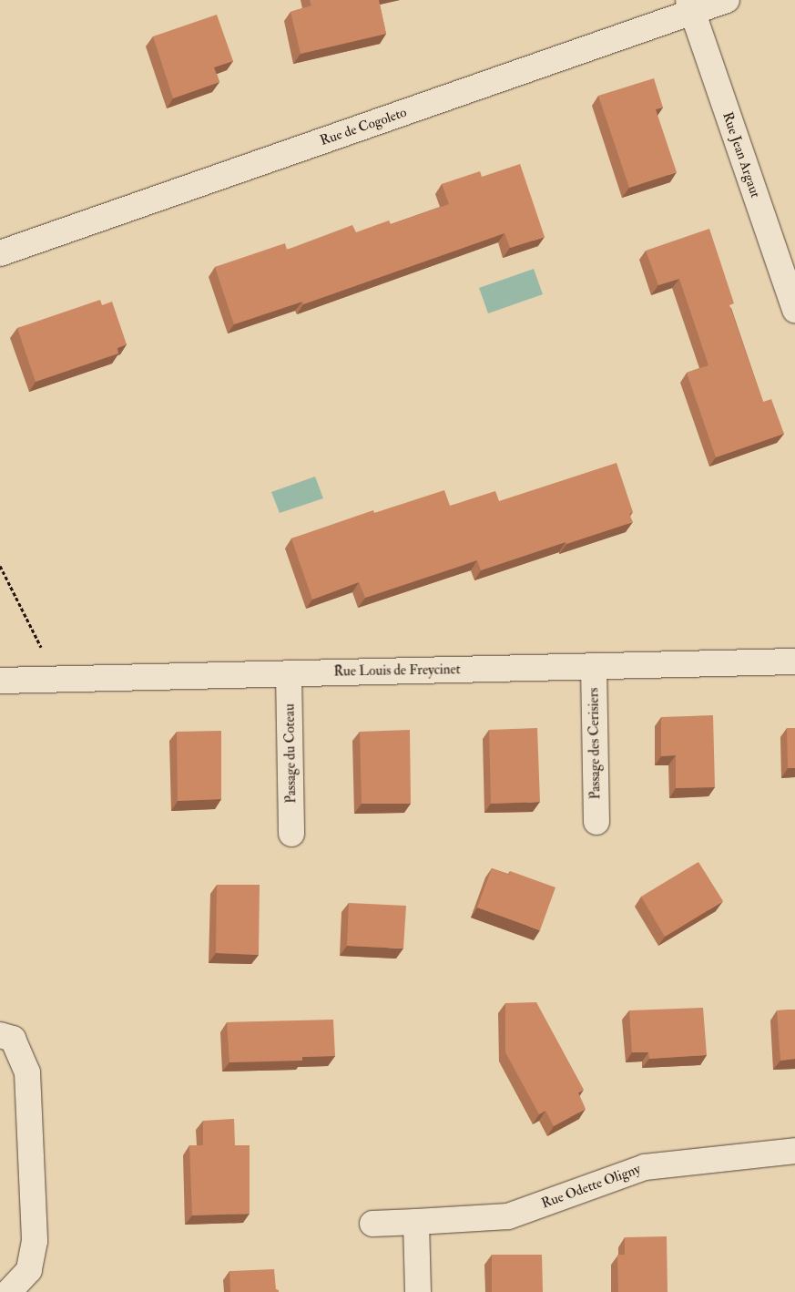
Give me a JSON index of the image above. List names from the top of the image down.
{
  "streets": {
    "street": [
      "Rue de Cogoleto",
      "Rue Jean Argaut",
      "Rue Louis de Freycinet",
      "Passage des Cerisiers",
      "Passage du Coteau",
      "Rue Odette Oligny"
    ]
  },
  "crossings": [
    ["Rue de Cogoleto", "Rue Jean Argaut"],
    ["Rue Louis de Freycinet", "Passage des Cerisiers"],
    ["Rue Louis de Freycinet", "Passage du Coteau"]
  ]
}
